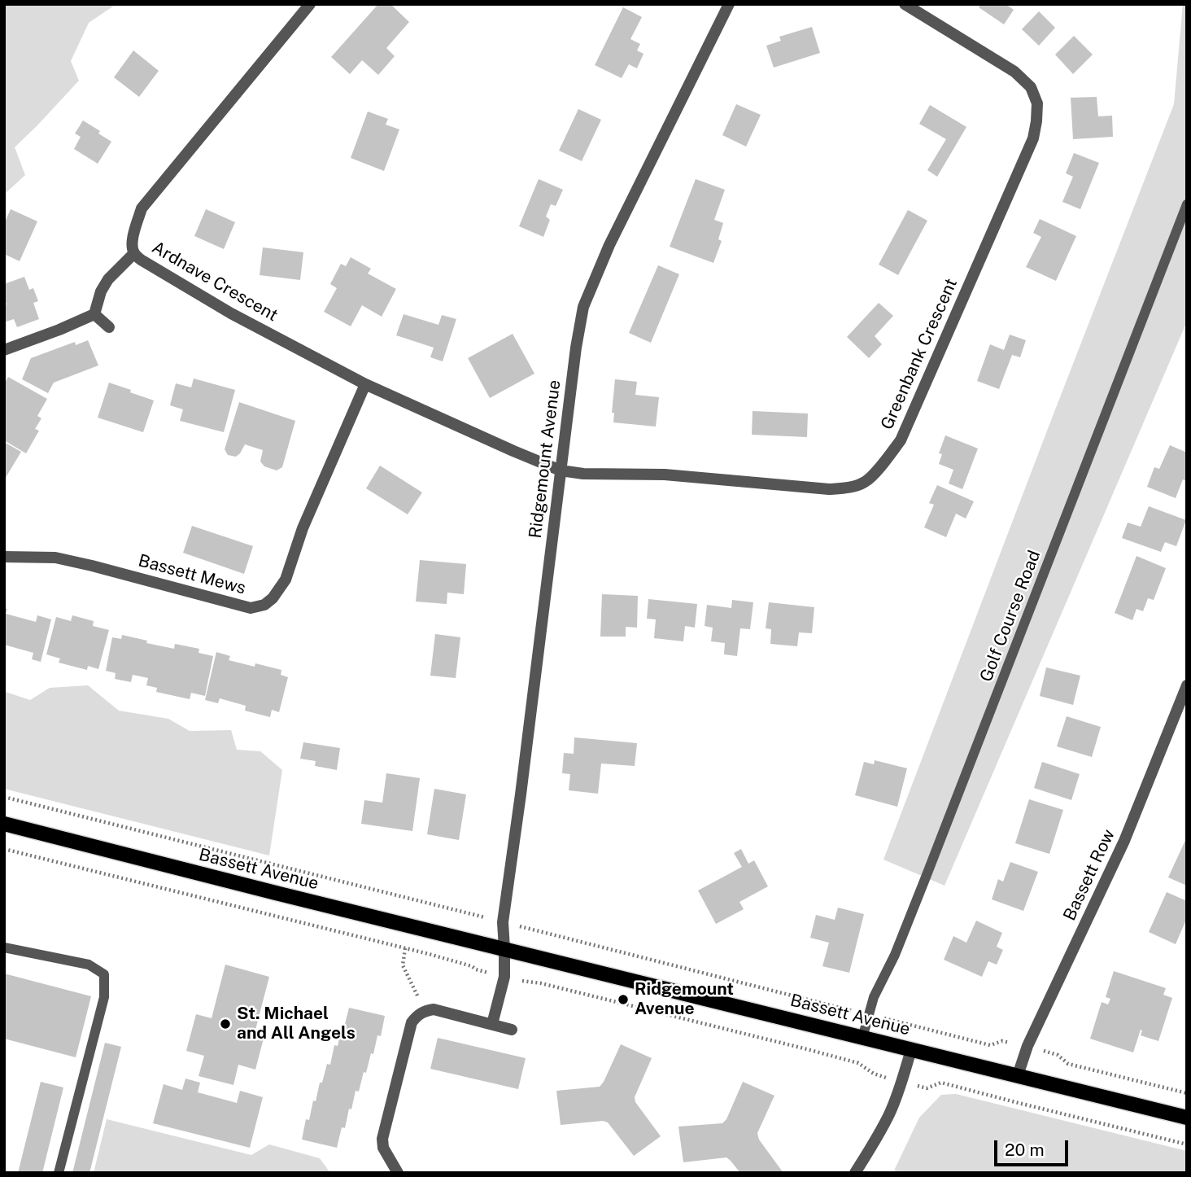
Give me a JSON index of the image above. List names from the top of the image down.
{
  "streets": {
    "main road": ["Bassett Avenue"],
    "street": [
      "Ardnave Crescent",
      "Greenbank Crescent",
      "Ridgemount Avenue",
      "Bassett Mews",
      "Bassett Row"
    ],
    "lane": ["Golf Course Road"]
  },
  "crossings": [
    ["Ardnave Crescent", "Greenbank Crescent"],
    ["Ardnave Crescent", "Ridgemount Avenue"],
    ["Ardnave Crescent", "Bassett Mews"],
    ["Greenbank Crescent", "Ridgemount Avenue"],
    ["Ridgemount Avenue", "Bassett Avenue"],
    ["Golf Course Road", "Bassett Avenue"],
    ["Bassett Avenue", "Bassett Row"]
  ],
  "places": ["Ridgemount Avenue", "St. Michael and All Angels"],
  "scale_bar": "20 m"
}
